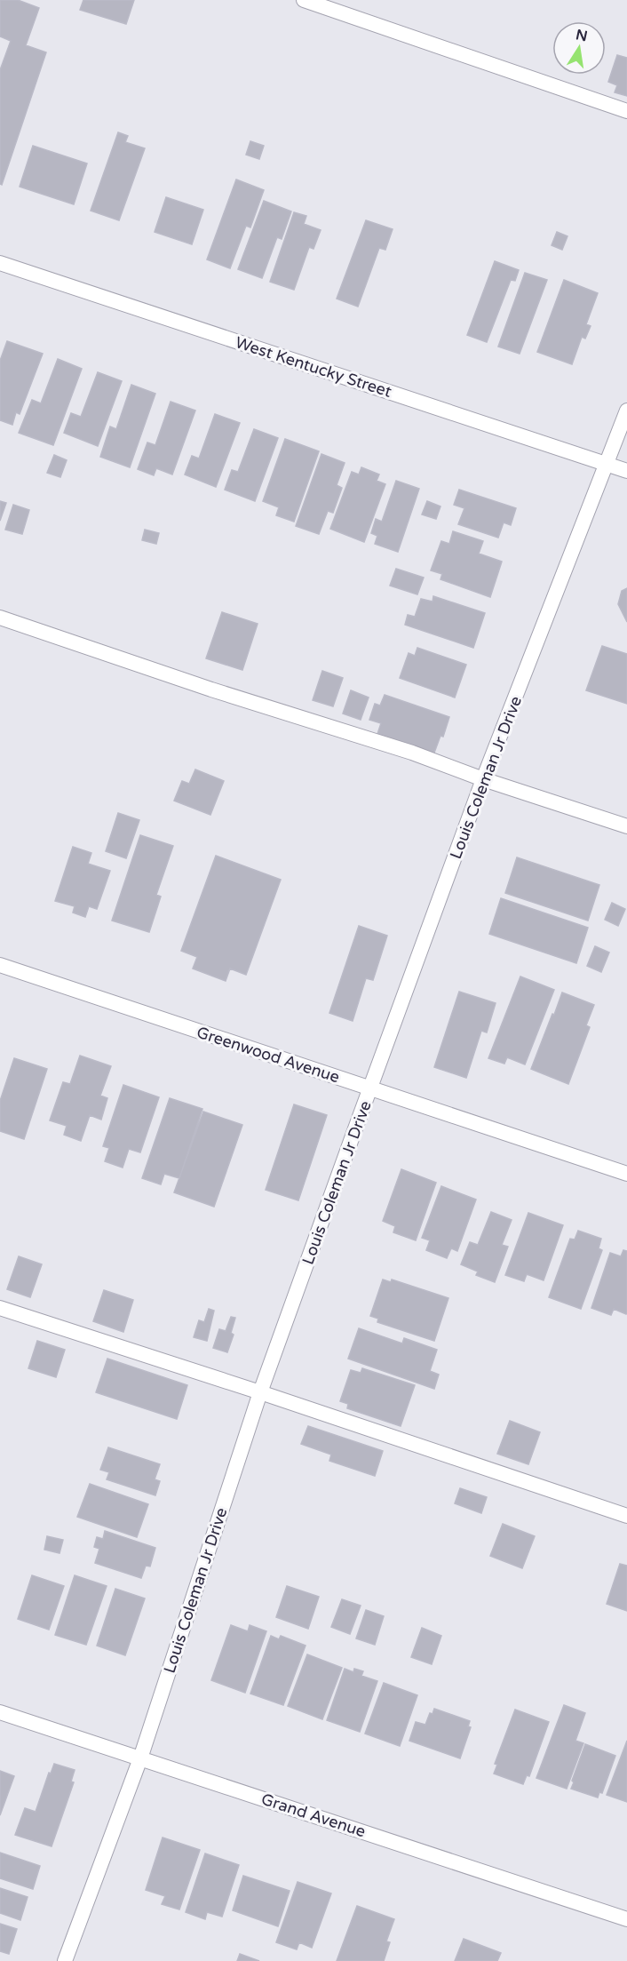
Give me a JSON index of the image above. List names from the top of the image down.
{
  "streets": {
    "street": [
      "West Kentucky Street",
      "Louis Coleman Jr Drive",
      "Greenwood Avenue",
      "Grand Avenue"
    ]
  },
  "crossings": [
    ["West Kentucky Street", "Louis Coleman Jr Drive"],
    ["Louis Coleman Jr Drive", "Greenwood Avenue"],
    ["Louis Coleman Jr Drive", "Grand Avenue"]
  ],
  "north": "top"
}
